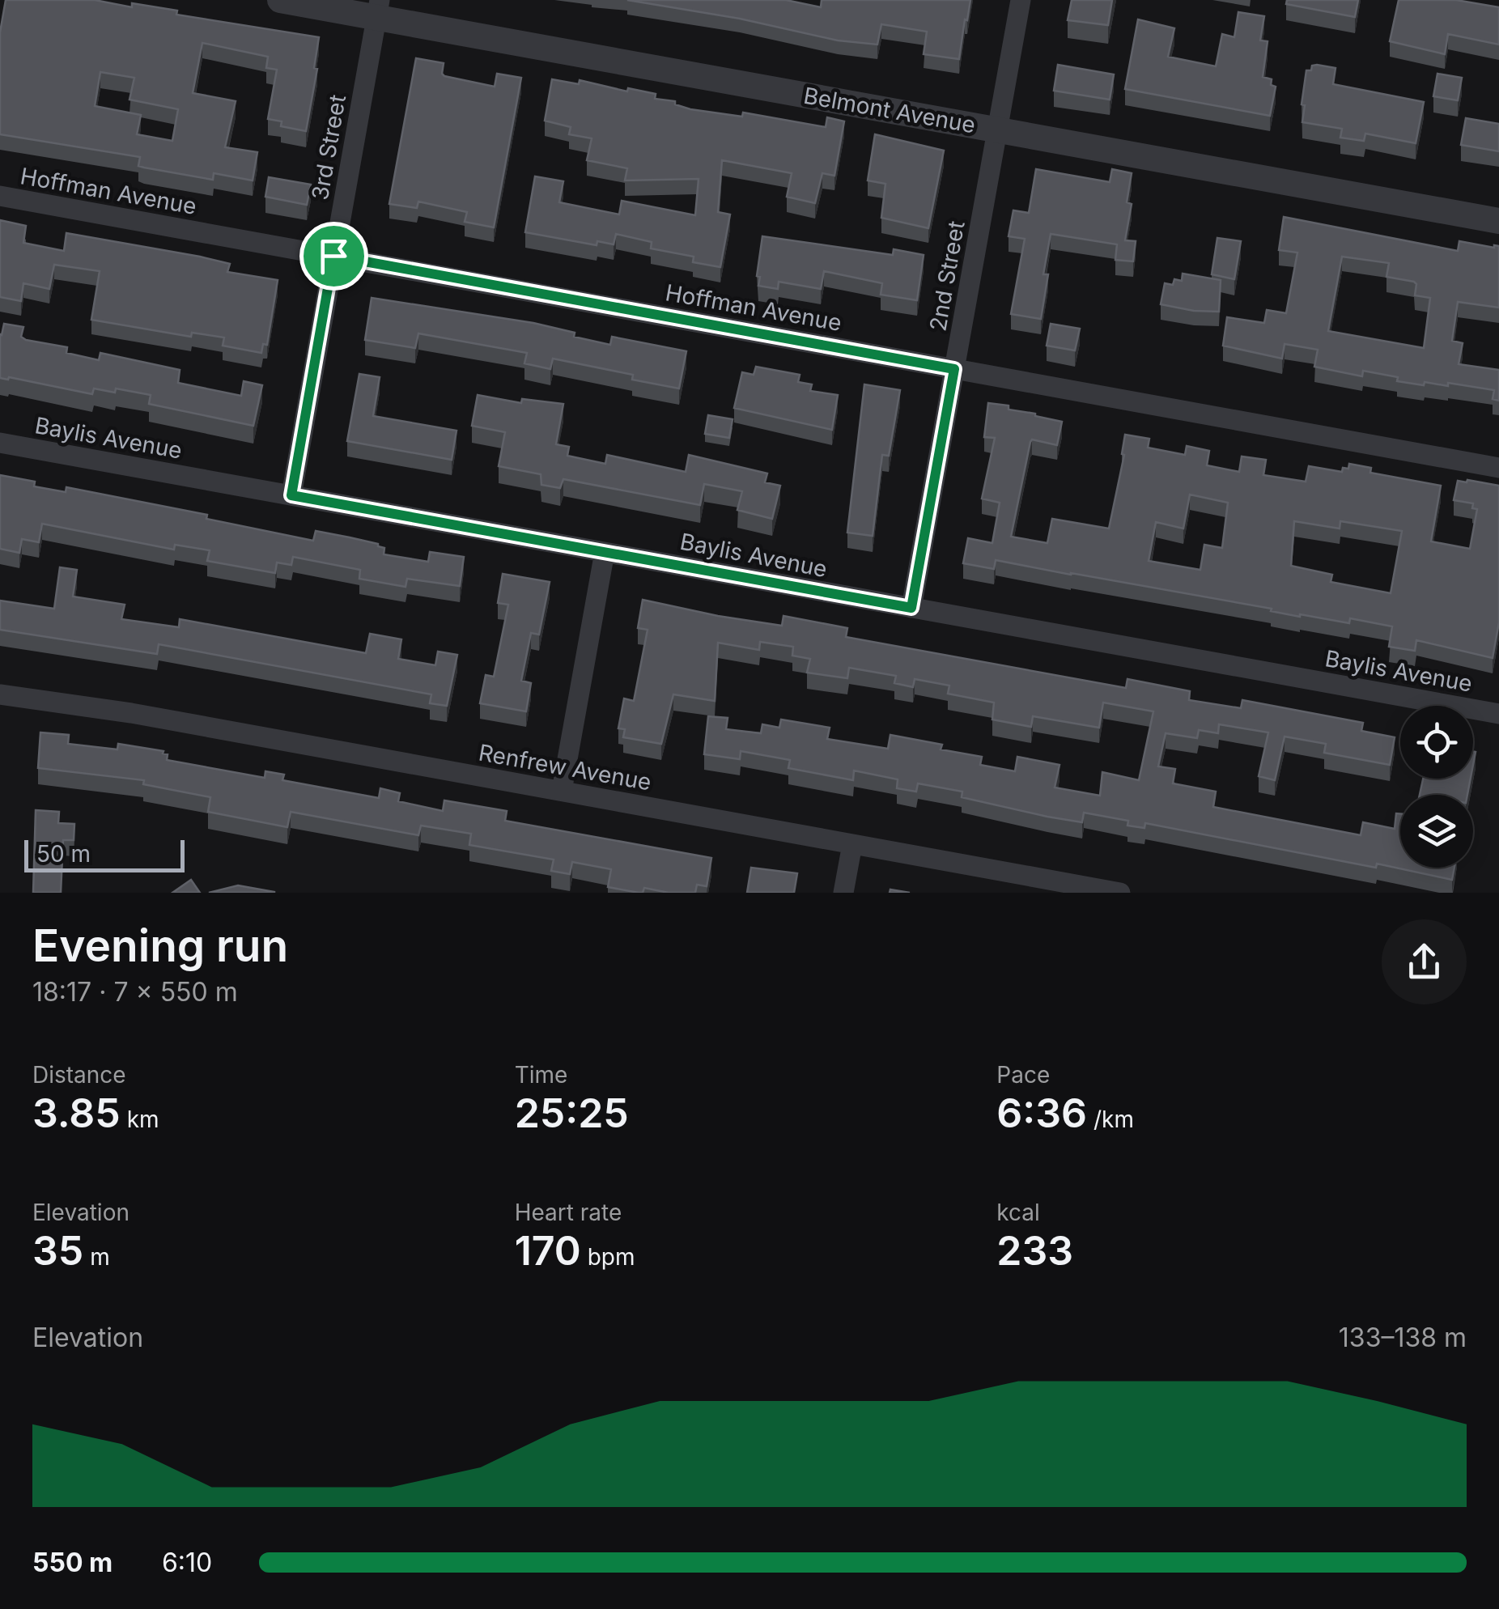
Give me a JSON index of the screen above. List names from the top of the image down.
{
  "streets": {
    "street": [
      "Belmont Avenue",
      "3rd Street",
      "Hoffman Avenue",
      "2nd Street",
      "Baylis Avenue",
      "Renfrew Avenue"
    ]
  },
  "crossings": [
    ["Belmont Avenue", "3rd Street"],
    ["Belmont Avenue", "2nd Street"],
    ["3rd Street", "Hoffman Avenue"],
    ["3rd Street", "Baylis Avenue"],
    ["Hoffman Avenue", "2nd Street"],
    ["2nd Street", "Baylis Avenue"]
  ],
  "scale_bar": "50 m",
  "page": {
    "scale": "50 m",
    "heading": ["Evening run", "18:17 · 7 × 550 m"],
    "stats": [
      ["Distance", "3.85 km"],
      ["Time", "25:25"],
      ["Pace", "6:36 /km"],
      ["Elevation", "35 m"],
      ["Heart rate", "170 bpm"],
      ["kcal", "233"]
    ],
    "chart": ["Elevation", "133–138 m"],
    "list": [
      {
        "name": "550 m",
        "note": "6:10"
      }
    ]
  }
}
